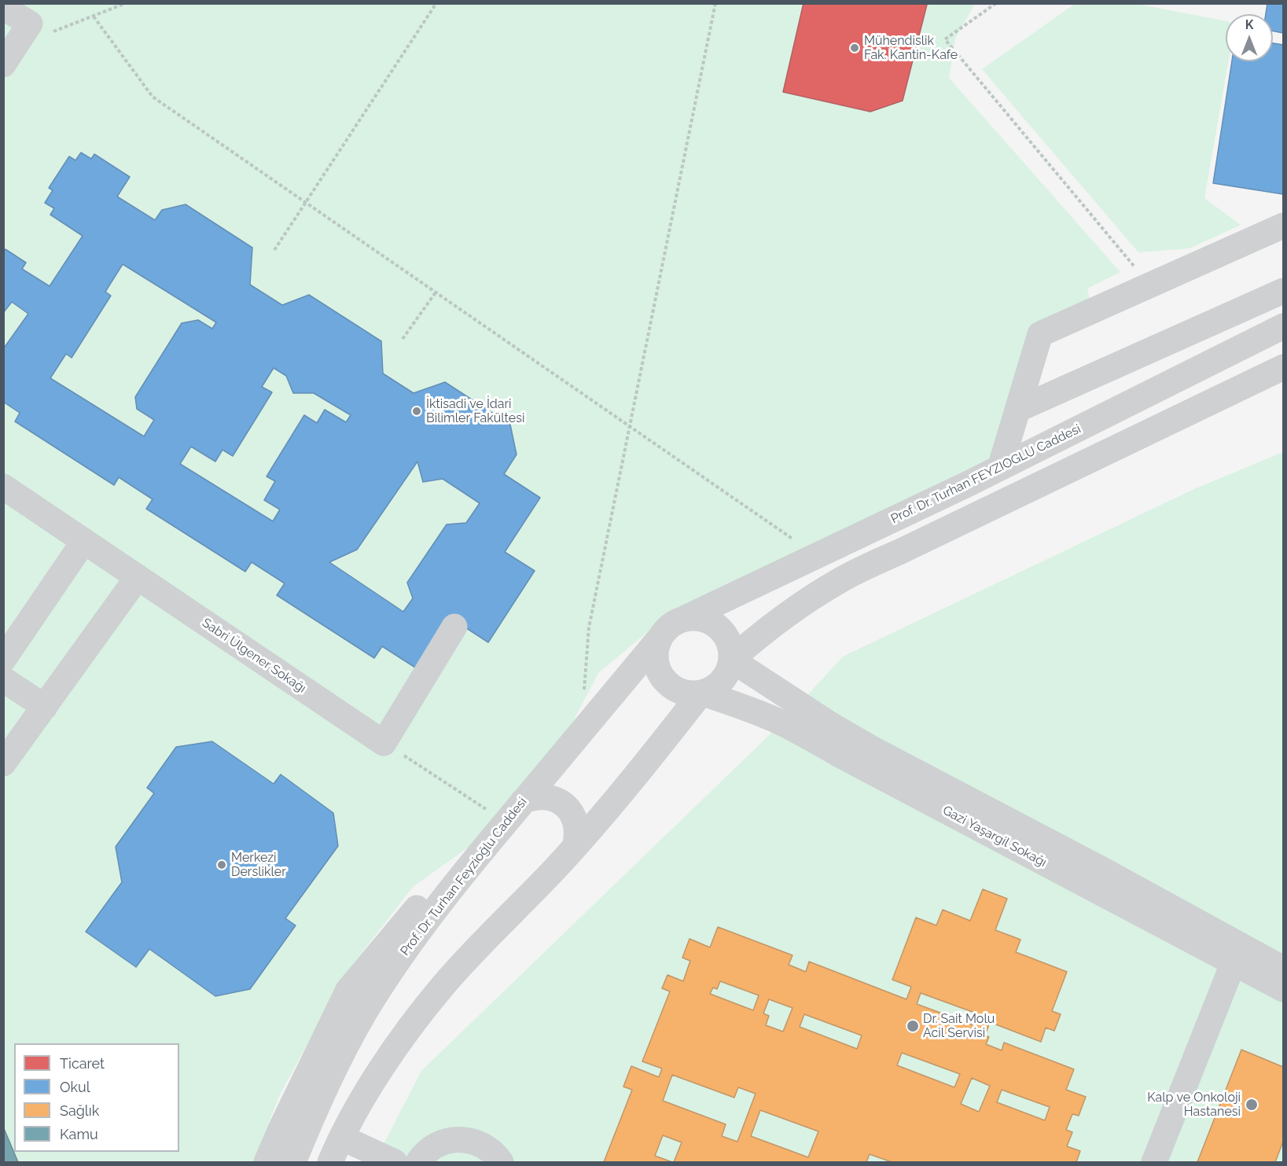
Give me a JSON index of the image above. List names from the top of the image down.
{
  "streets": {
    "street": [
      "Prof. Dr. Turhan FEYZIOGLU Caddesi",
      "Sabri Ülgener Sokağı",
      "Gazi Yaşargil Sokağı",
      "Prof. Dr. Turhan Feyzioğlu Caddesi"
    ]
  },
  "crossings": [
    ["Prof. Dr. Turhan FEYZIOGLU Caddesi", "Gazi Yaşargil Sokağı"],
    ["Prof. Dr. Turhan FEYZIOGLU Caddesi", "Prof. Dr. Turhan Feyzioğlu Caddesi"],
    ["Gazi Yaşargil Sokağı", "Prof. Dr. Turhan Feyzioğlu Caddesi"]
  ],
  "places": [
    "Mühendislik Fak. Kantin-Kafe",
    "İktisadi ve İdari Bilimler Fakültesi",
    "Merkezi Derslikler",
    "Dr. Sait Molu Acil Servisi",
    "Kalp ve Onkoloji Hastanesi"
  ],
  "legend": [
    "Ticaret",
    "Okul",
    "Sağlık",
    "Kamu"
  ],
  "north": "top"
}
